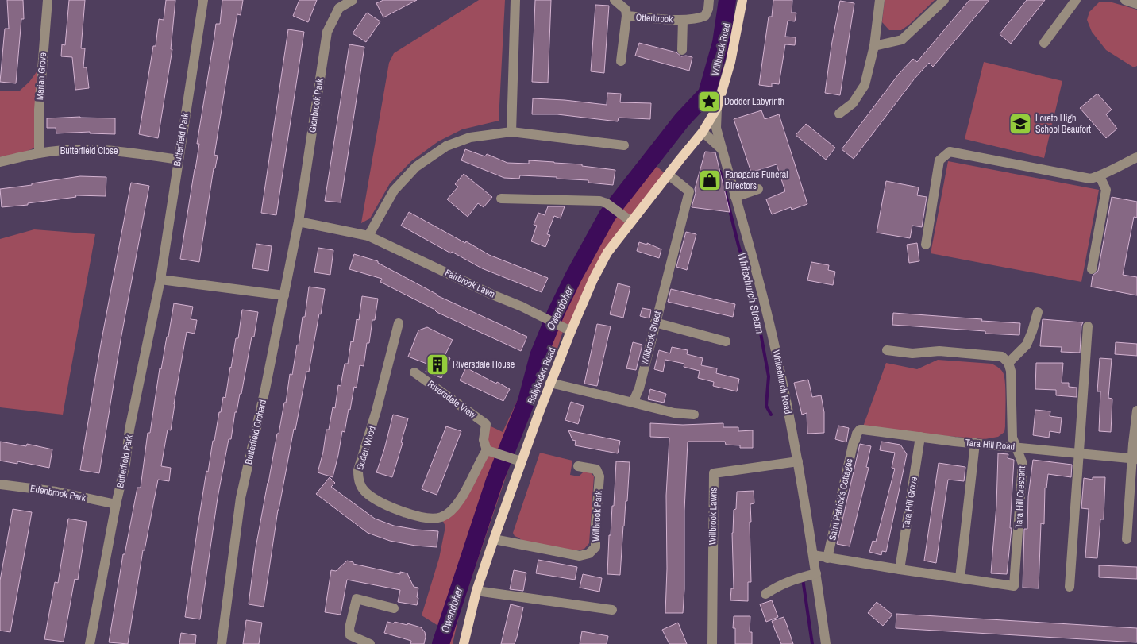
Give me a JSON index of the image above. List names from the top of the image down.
{
  "streets": {
    "main road": ["Willbrook Road", "Ballyboden Road"],
    "street": [
      "Otterbrook",
      "Marian Grove",
      "Glenbrook Park",
      "Butterfield Park",
      "Butterfield Close",
      "Fairbrook Lawn",
      "Willbrook Street",
      "Whitechurch Road",
      "Riversdale View",
      "Butterfield Orchard",
      "Tara Hill Road",
      "Boden Wood",
      "Edenbrook Park",
      "Tara Hill Crescent",
      "Saint Patrick's Cottages",
      "Tara Hill Grove",
      "Willbrook Park",
      "Willbrook Lawns"
    ]
  },
  "crossings": [
    ["Willbrook Road", "Ballyboden Road"],
    ["Willbrook Road", "Whitechurch Road"],
    ["Marian Grove", "Butterfield Close"],
    ["Glenbrook Park", "Fairbrook Lawn"],
    ["Glenbrook Park", "Butterfield Orchard"],
    ["Butterfield Park", "Butterfield Close"],
    ["Butterfield Park", "Edenbrook Park"],
    ["Fairbrook Lawn", "Ballyboden Road"],
    ["Fairbrook Lawn", "Butterfield Orchard"],
    ["Willbrook Street", "Ballyboden Road"],
    ["Ballyboden Road", "Willbrook Park"],
    ["Whitechurch Road", "Willbrook Lawns"],
    ["Riversdale View", "Boden Wood"],
    ["Tara Hill Road", "Tara Hill Crescent"],
    ["Tara Hill Road", "Saint Patrick's Cottages"],
    ["Tara Hill Road", "Tara Hill Grove"]
  ],
  "water": ["Whitechurch Stream", "Owendoher"],
  "places": {
    "place": ["Dodder Labyrinth"],
    "school or university": ["Loreto High School Beaufort"],
    "shop": ["Fanagans Funeral Directors"],
    "building": ["Riversdale House"]
  }
}
